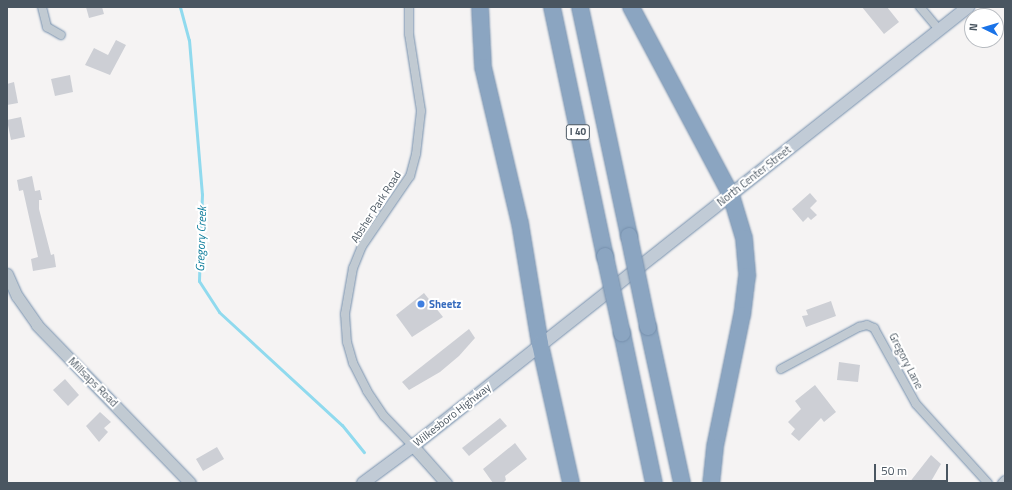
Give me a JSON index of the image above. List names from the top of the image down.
{
  "streets": {
    "highway": ["I 40"],
    "main road": ["North Center Street", "Wilkesboro Highway"],
    "street": ["Absher Park Road", "Gregory Lane", "Millsaps Road"]
  },
  "crossings": [
    ["North Center Street", "Wilkesboro Highway"],
    ["Absher Park Road", "Wilkesboro Highway"]
  ],
  "water": ["Gregory Creek"],
  "places": ["Sheetz"],
  "scale_bar": "50 m",
  "north": "left"
}
